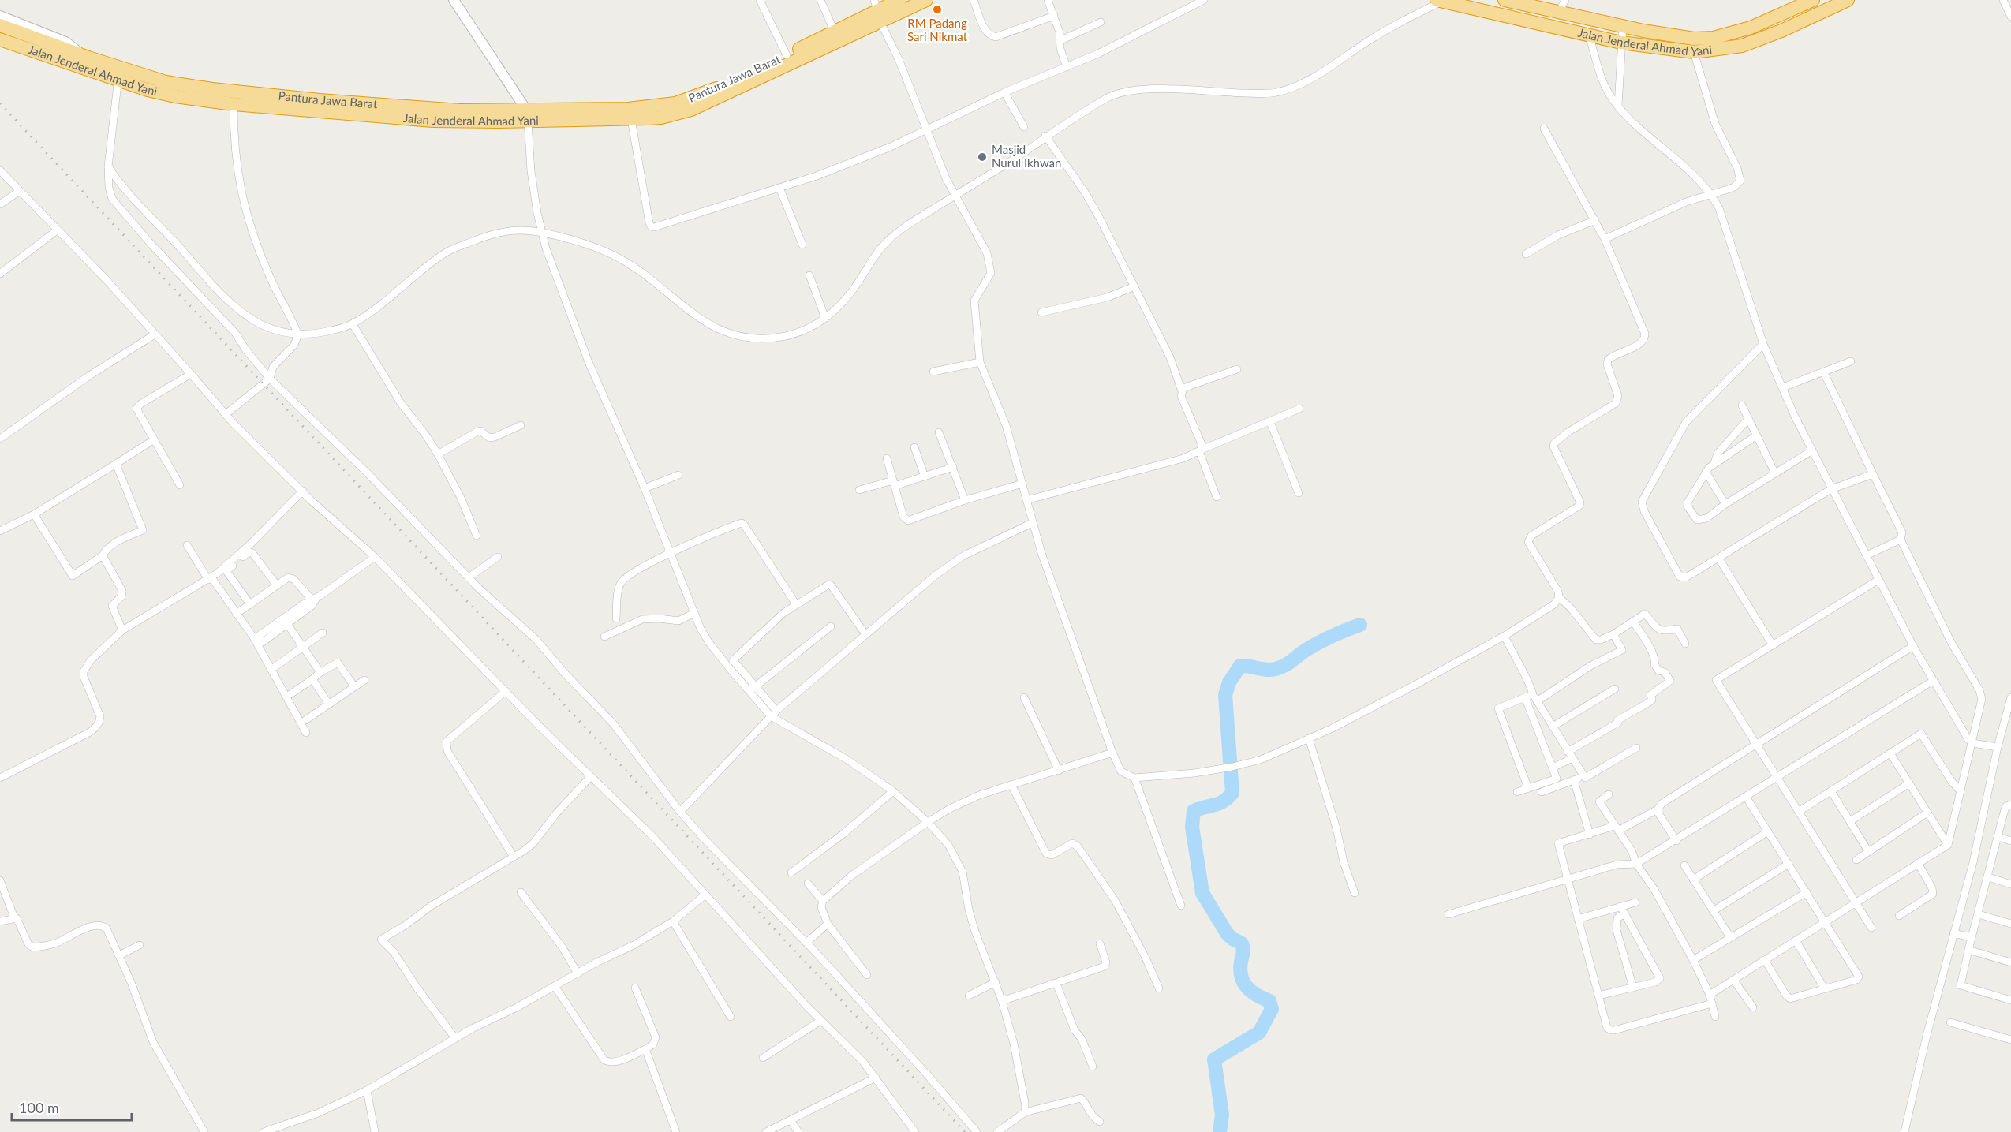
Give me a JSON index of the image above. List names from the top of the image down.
{
  "streets": {
    "highway": ["Jalan Jenderal Ahmad Yani", "Pantura Jawa Barat"]
  },
  "crossings": [
    ["Jalan Jenderal Ahmad Yani", "Pantura Jawa Barat"]
  ],
  "places": ["RM Padang Sari Nikmat", "Masjid Nurul Ikhwan"],
  "scale_bar": "100 m"
}
